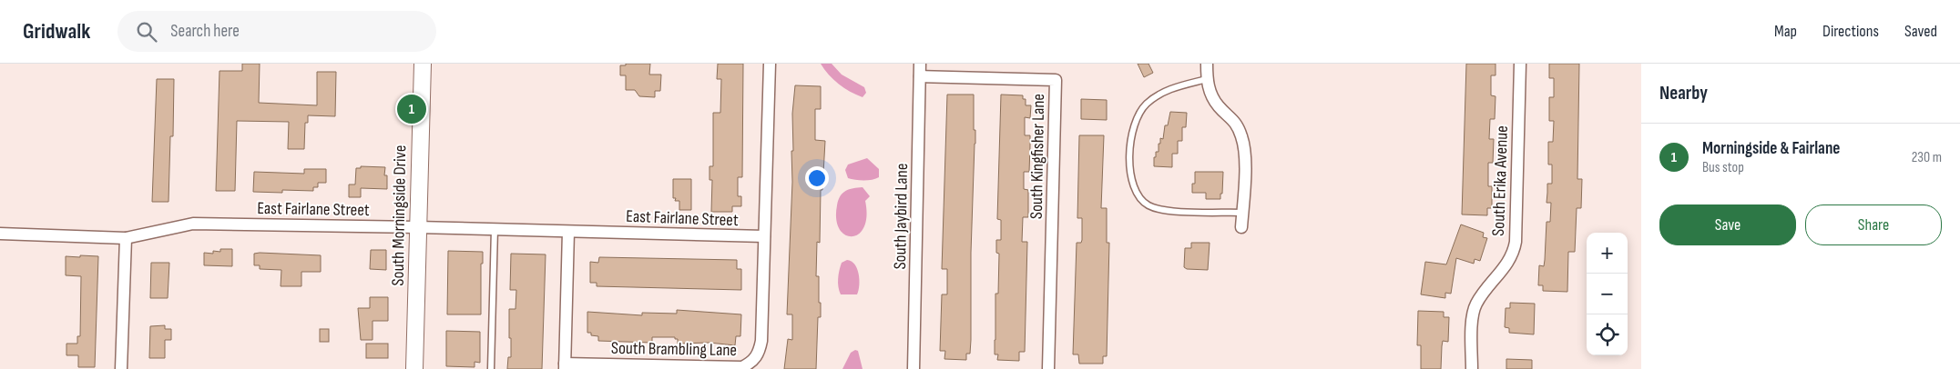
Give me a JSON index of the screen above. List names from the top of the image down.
{
  "streets": {
    "street": [
      "South Kingfisher Lane",
      "South Erika Avenue",
      "East Fairlane Street",
      "South Morningside Drive",
      "South Jaybird Lane",
      "South Brambling Lane"
    ]
  },
  "crossings": [
    ["South Kingfisher Lane", "South Jaybird Lane"],
    ["East Fairlane Street", "South Morningside Drive"],
    ["East Fairlane Street", "South Brambling Lane"]
  ],
  "page": {
    "header": "Gridwalk",
    "search": "Search here",
    "nav": ["Map", "Directions", "Saved"],
    "heading": "Nearby",
    "pins": "1",
    "list": [
      {
        "mark": "1",
        "name": "Morningside & Fairlane",
        "note": "Bus stop",
        "value": "230 m"
      }
    ],
    "buttons": ["Save", "Share"],
    "map_buttons": ["+", "−"]
  }
}
